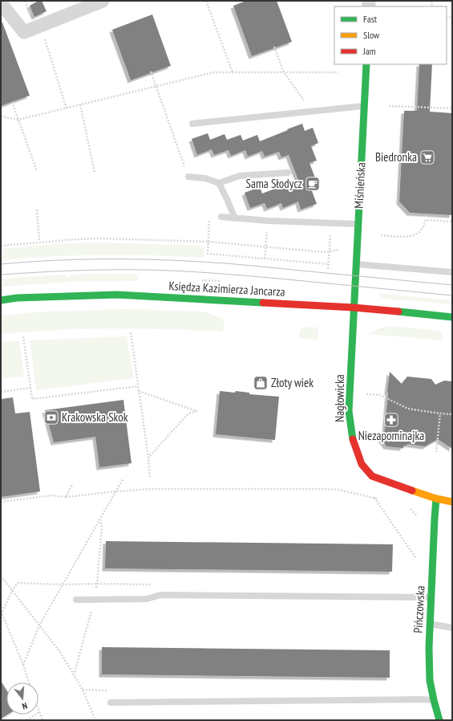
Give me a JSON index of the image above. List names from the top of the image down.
{
  "streets": {
    "street": [
      "Miśnieńska",
      "Księdza Kazimierza Jancarza",
      "Nagłowicka",
      "Pińczowska"
    ]
  },
  "crossings": [
    ["Miśnieńska", "Księdza Kazimierza Jancarza"],
    ["Miśnieńska", "Nagłowicka"],
    ["Księdza Kazimierza Jancarza", "Nagłowicka"],
    ["Nagłowicka", "Pińczowska"]
  ],
  "places": {
    "supermarket": ["Biedronka"],
    "cafe": ["Sama Słodycz"],
    "shop": ["Złoty wiek"],
    "bank": ["Krakowska Skok"],
    "pharmacy": ["Niezapominajka"]
  },
  "legend": ["Fast", "Slow", "Jam"],
  "north": "bottom"
}
